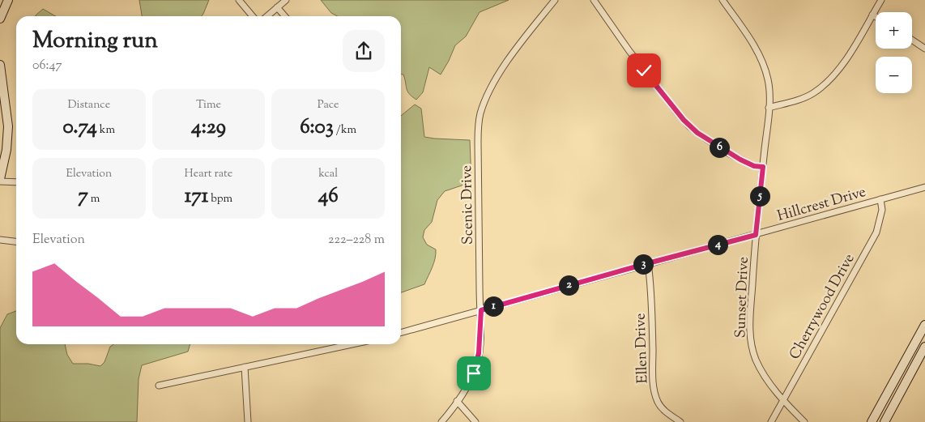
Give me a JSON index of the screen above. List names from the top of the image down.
{
  "streets": {
    "street": [
      "Hillcrest Drive",
      "Scenic Drive",
      "Sunset Drive",
      "Cherrywood Drive",
      "Ellen Drive"
    ]
  },
  "crossings": [
    ["Hillcrest Drive", "Scenic Drive"],
    ["Hillcrest Drive", "Sunset Drive"],
    ["Hillcrest Drive", "Cherrywood Drive"],
    ["Hillcrest Drive", "Ellen Drive"],
    ["Sunset Drive", "Cherrywood Drive"]
  ],
  "page": {
    "map_buttons": ["+", "−"],
    "heading": ["Morning run", "06:47"],
    "stats": [
      ["Distance", "0.74 km"],
      ["Time", "4:29"],
      ["Pace", "6:03 /km"],
      ["Elevation", "7 m"],
      ["Heart rate", "171 bpm"],
      ["kcal", "46"]
    ],
    "pins": [
      "6",
      "5",
      "4",
      "3",
      "2",
      "1"
    ],
    "chart": ["Elevation", "222–228 m"]
  }
}
